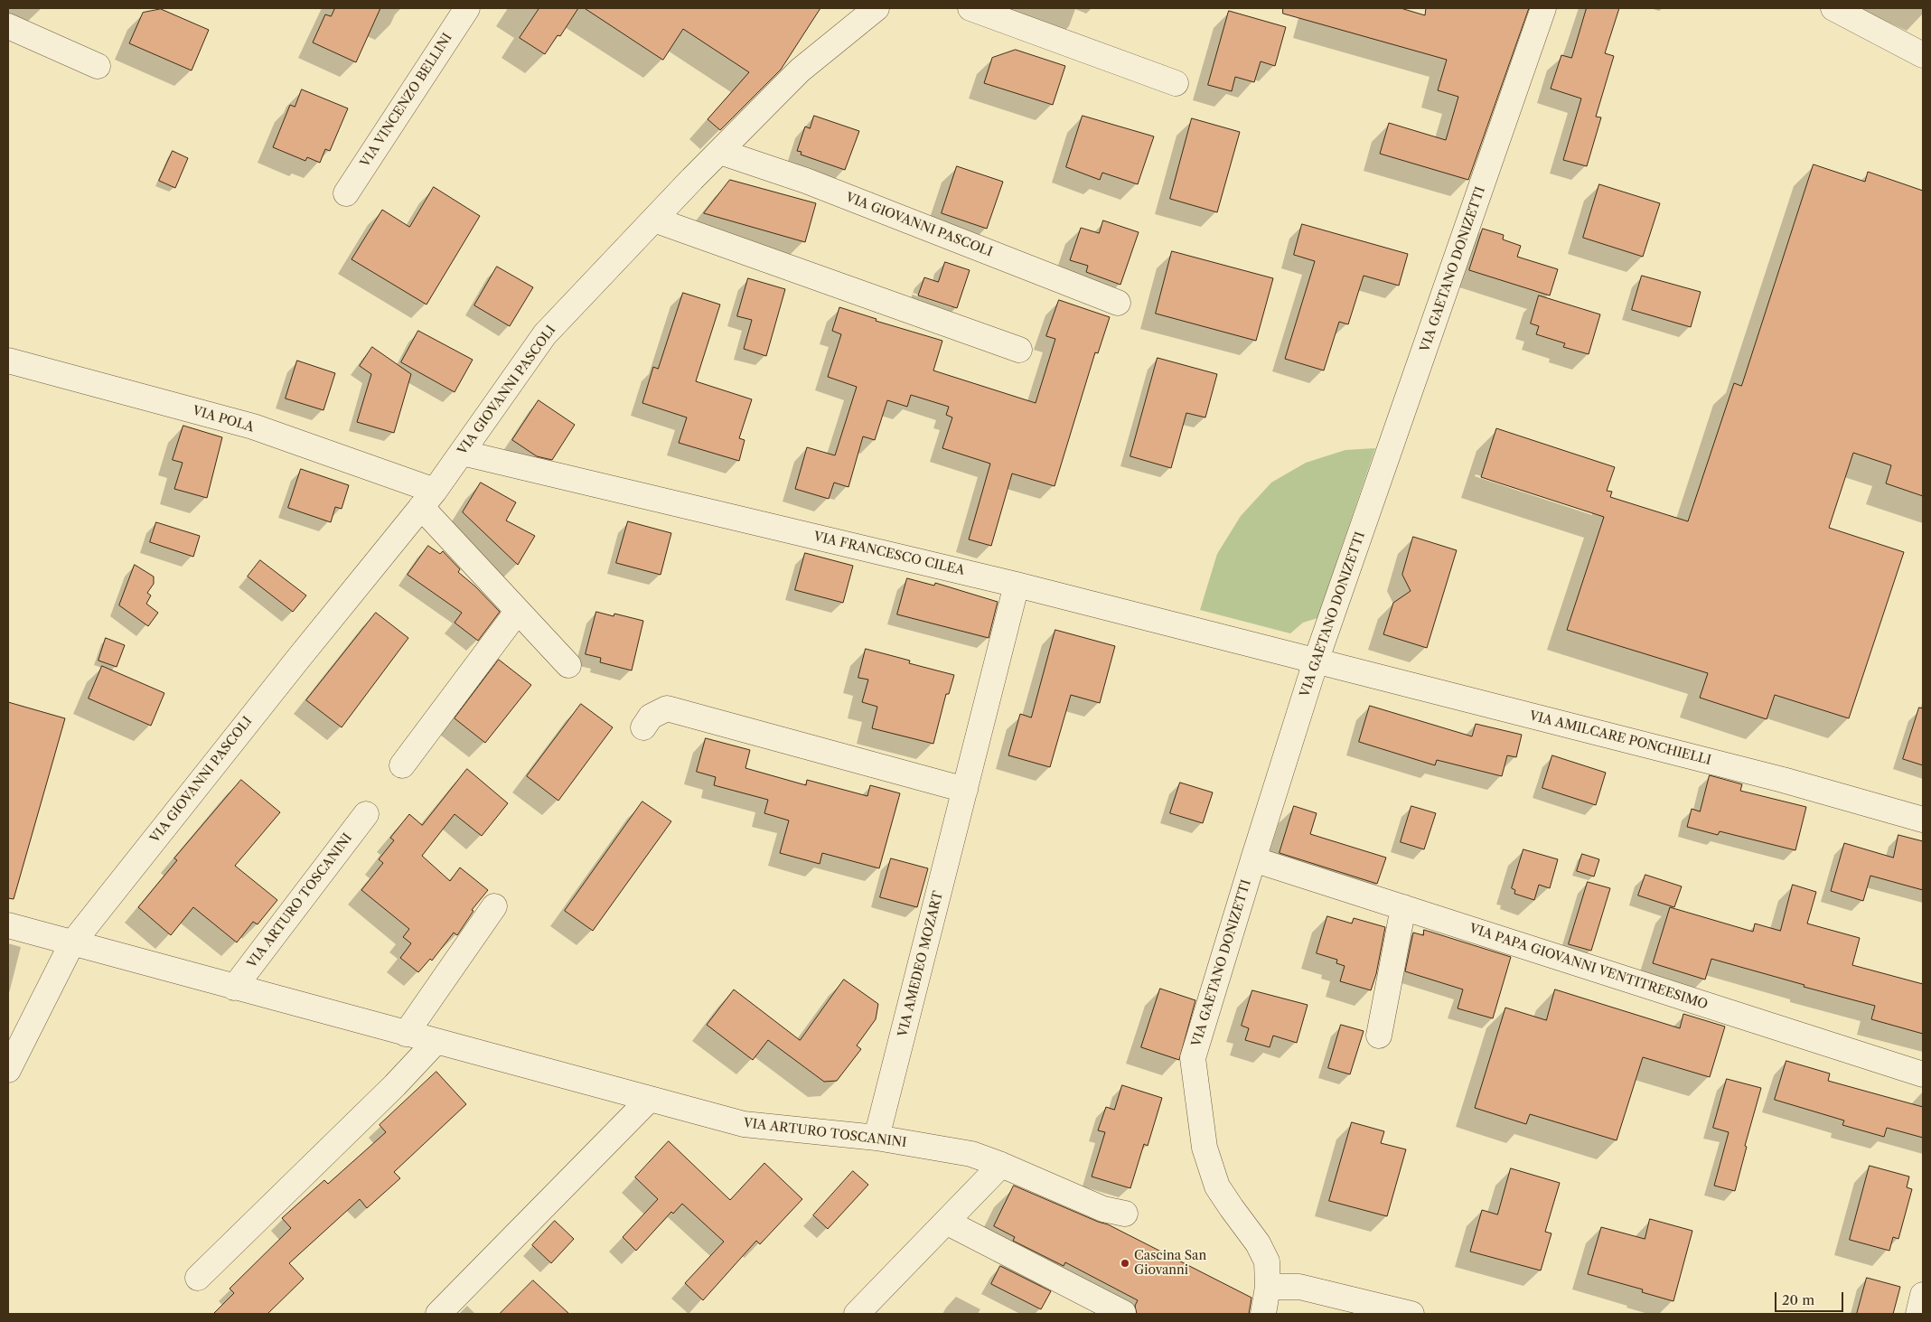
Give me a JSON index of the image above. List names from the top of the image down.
{
  "streets": {
    "street": [
      "VIA VINCENZO BELLINI",
      "VIA GIOVANNI PASCOLI",
      "VIA GAETANO DONIZETTI",
      "VIA POLA",
      "VIA FRANCESCO CILEA",
      "VIA AMILCARE PONCHIELLI",
      "VIA ARTURO TOSCANINI",
      "VIA AMEDEO MOZART",
      "VIA PAPA GIOVANNI VENTITREESIMO"
    ]
  },
  "crossings": [
    ["VIA GIOVANNI PASCOLI", "VIA POLA"],
    ["VIA GIOVANNI PASCOLI", "VIA FRANCESCO CILEA"],
    ["VIA GIOVANNI PASCOLI", "VIA ARTURO TOSCANINI"],
    ["VIA GAETANO DONIZETTI", "VIA FRANCESCO CILEA"],
    ["VIA GAETANO DONIZETTI", "VIA AMILCARE PONCHIELLI"],
    ["VIA GAETANO DONIZETTI", "VIA PAPA GIOVANNI VENTITREESIMO"],
    ["VIA FRANCESCO CILEA", "VIA AMILCARE PONCHIELLI"],
    ["VIA FRANCESCO CILEA", "VIA AMEDEO MOZART"],
    ["VIA ARTURO TOSCANINI", "VIA AMEDEO MOZART"]
  ],
  "places": ["Cascina San Giovanni"],
  "scale_bar": "20 m"
}
